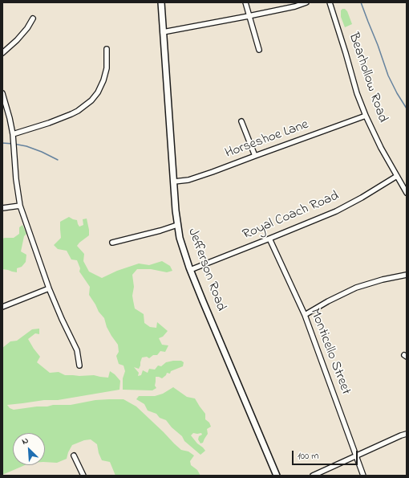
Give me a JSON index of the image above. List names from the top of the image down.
{
  "streets": {
    "street": [
      "Bearhollow Road",
      "Horseshoe Lane",
      "Royal Coach Road",
      "Jefferson Road",
      "Monticello Street"
    ]
  },
  "crossings": [
    ["Bearhollow Road", "Horseshoe Lane"],
    ["Bearhollow Road", "Royal Coach Road"],
    ["Horseshoe Lane", "Jefferson Road"],
    ["Royal Coach Road", "Jefferson Road"],
    ["Royal Coach Road", "Monticello Street"]
  ],
  "scale_bar": "100 m",
  "north": "top left"
}
